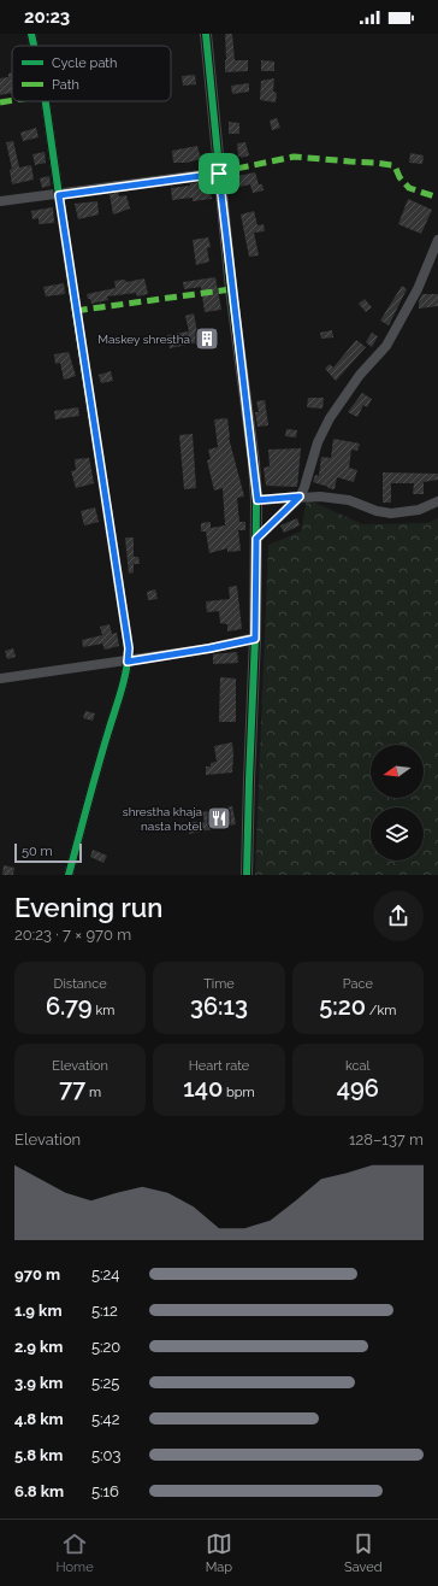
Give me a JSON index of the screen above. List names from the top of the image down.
{
  "places": {
    "building": ["Maskey shrestha"],
    "restaurant": ["shrestha khaja nasta hotel"]
  },
  "legend": ["Cycle path", "Path"],
  "scale_bar": "50 m",
  "north": "left",
  "page": {
    "status": "20:23",
    "scale": "50 m",
    "heading": ["Evening run", "20:23 · 7 × 970 m"],
    "stats": [
      ["Distance", "6.79 km"],
      ["Time", "36:13"],
      ["Pace", "5:20 /km"],
      ["Elevation", "77 m"],
      ["Heart rate", "140 bpm"],
      ["kcal", "496"]
    ],
    "chart": ["Elevation", "128–137 m"],
    "list": [
      {
        "name": "970 m",
        "note": "5:24"
      },
      {
        "name": "1.9 km",
        "note": "5:12"
      },
      {
        "name": "2.9 km",
        "note": "5:20"
      },
      {
        "name": "3.9 km",
        "note": "5:25"
      },
      {
        "name": "4.8 km",
        "note": "5:42"
      },
      {
        "name": "5.8 km",
        "note": "5:03"
      },
      {
        "name": "6.8 km",
        "note": "5:16"
      }
    ],
    "tabs": ["Home", "Map", "Saved"]
  }
}
